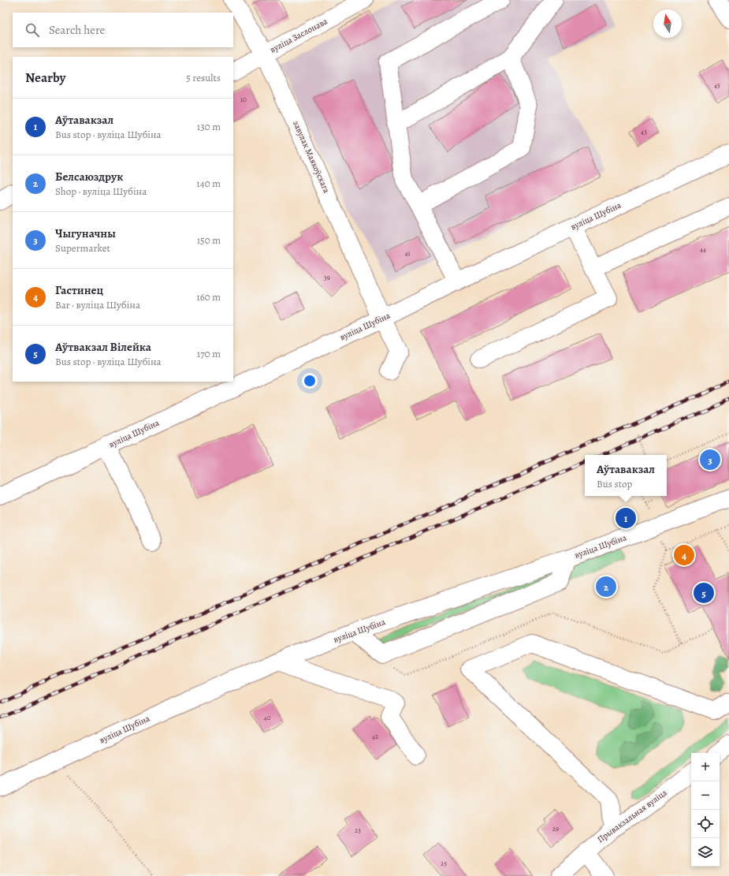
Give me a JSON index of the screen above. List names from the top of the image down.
{
  "streets": {
    "street": [
      "вуліца Заслонава",
      "завулак Маякоўскага",
      "вуліца Шубіна",
      "Прывакзальная вуліца"
    ]
  },
  "crossings": [
    ["вуліца Заслонава", "завулак Маякоўскага"],
    ["завулак Маякоўскага", "вуліца Шубіна"]
  ],
  "house_numbers": [
    "45",
    "10",
    "43",
    "44",
    "41",
    "39",
    "40",
    "42",
    "29",
    "23",
    "25"
  ],
  "north": "top",
  "page": {
    "search": "Search here",
    "heading": ["Nearby", "5 results"],
    "list": [
      {
        "mark": "1",
        "name": "Аўтавакзал",
        "note": "Bus stop · вуліца Шубіна",
        "value": "130 m"
      },
      {
        "mark": "2",
        "name": "Белсаюздрук",
        "note": "Shop · вуліца Шубіна",
        "value": "140 m"
      },
      {
        "mark": "3",
        "name": "Чыгуначны",
        "note": "Supermarket",
        "value": "150 m"
      },
      {
        "mark": "4",
        "name": "Гастинец",
        "note": "Bar · вуліца Шубіна",
        "value": "160 m"
      },
      {
        "mark": "5",
        "name": "Аўтвакзал Вілейка",
        "note": "Bus stop · вуліца Шубіна",
        "value": "170 m"
      }
    ],
    "pins": [
      "3",
      "1",
      "4",
      "2",
      "5"
    ],
    "popup": ["Аўтавакзал", "Bus stop"],
    "map_buttons": ["+", "−"]
  }
}
